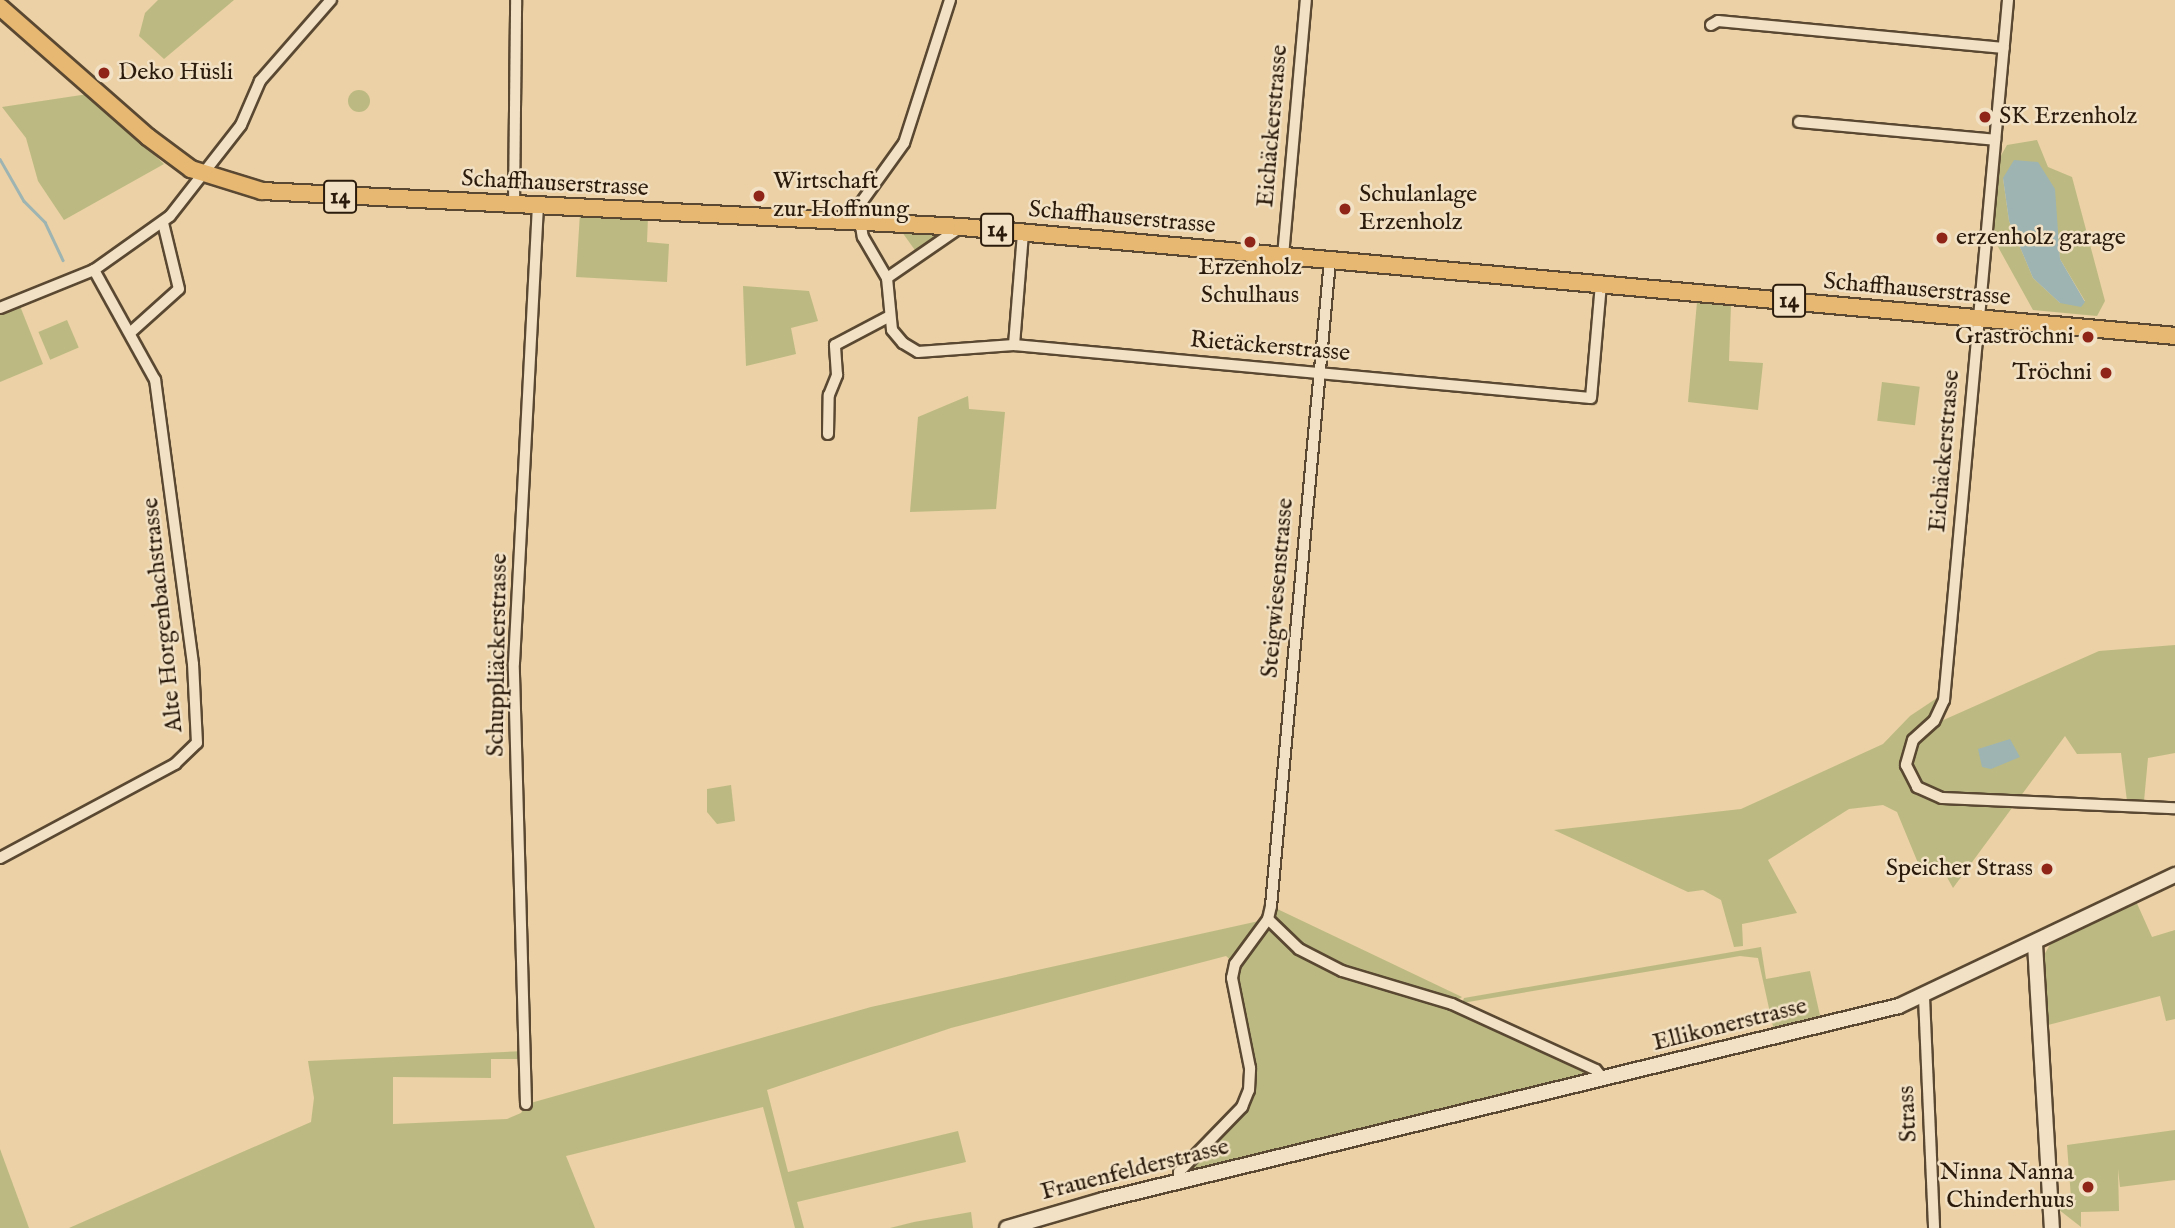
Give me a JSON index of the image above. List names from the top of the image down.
{
  "streets": {
    "main road": ["Schaffhauserstrasse", "14"],
    "street": [
      "Eichäckerstrasse",
      "Rietäckerstrasse",
      "Steigwiesenstrasse",
      "Alte Horgenbachstrasse",
      "Schuppliäckerstrasse",
      "Ellikonerstrasse",
      "Strass",
      "Frauenfelderstrasse"
    ]
  },
  "crossings": [
    ["Eichäckerstrasse", "Schaffhauserstrasse"],
    ["Schaffhauserstrasse", "Rietäckerstrasse"],
    ["Schaffhauserstrasse", "Steigwiesenstrasse"],
    ["Schaffhauserstrasse", "Schuppliäckerstrasse"],
    ["Rietäckerstrasse", "Steigwiesenstrasse"],
    ["Ellikonerstrasse", "Strass"],
    ["Ellikonerstrasse", "Frauenfelderstrasse"]
  ],
  "places": [
    "Deko Hüsli",
    "SK Erzenholz",
    "Wirtschaft zur Hoffnung",
    "Schulanlage Erzenholz",
    "erzenholz garage",
    "Erzenholz Schulhaus",
    "Graströchni",
    "Tröchni",
    "Speicher Strass",
    "Ninna Nanna Chinderhuus"
  ]
}
